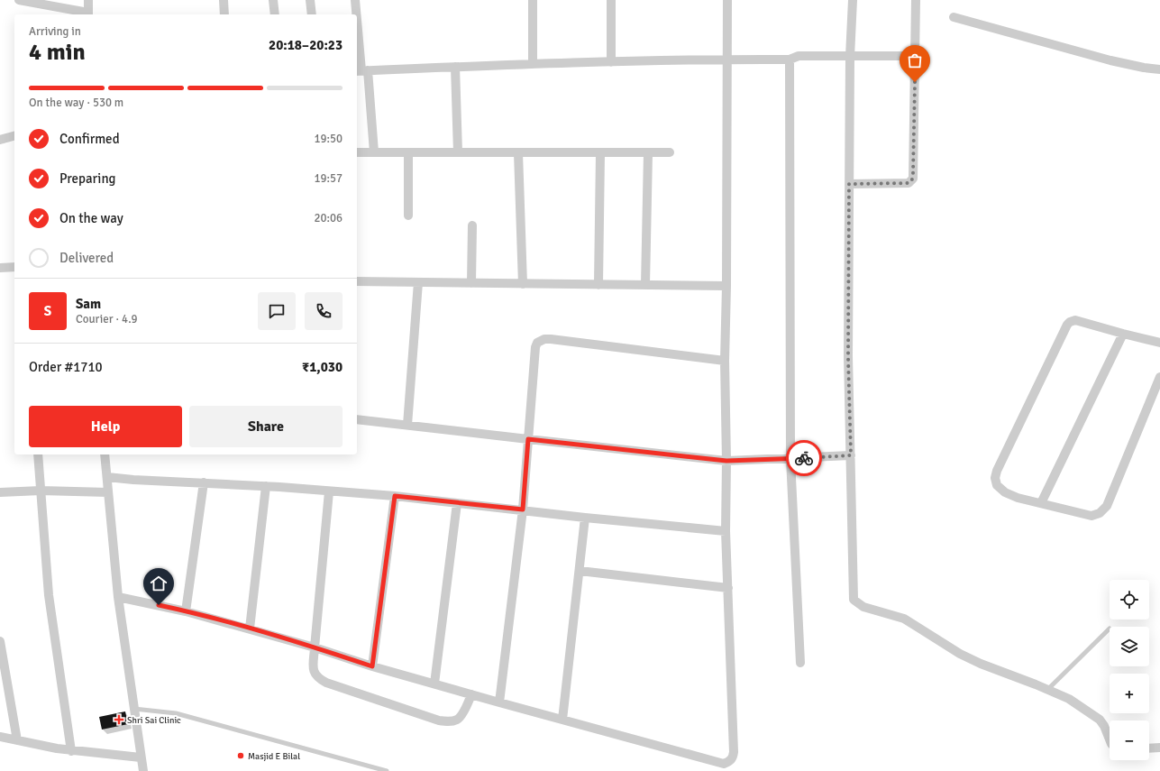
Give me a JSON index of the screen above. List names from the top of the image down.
{
  "places": {
    "health": ["Shri Sai Clinic"],
    "other": ["Masjid E Bilal"]
  },
  "page": {
    "heading": ["4 min", "Arriving in", "20:18–20:23"],
    "panel": [
      "Sam",
      "Courier · 4.9",
      "Order #1710",
      "₹1,030"
    ],
    "bar": "On the way · 530 m",
    "list": [
      ["Confirmed", "19:50"],
      ["Preparing", "19:57"],
      ["On the way", "20:06"],
      "Delivered"
    ],
    "round": "S",
    "buttons": ["Help", "Share"],
    "map_buttons": ["+", "−"]
  }
}
